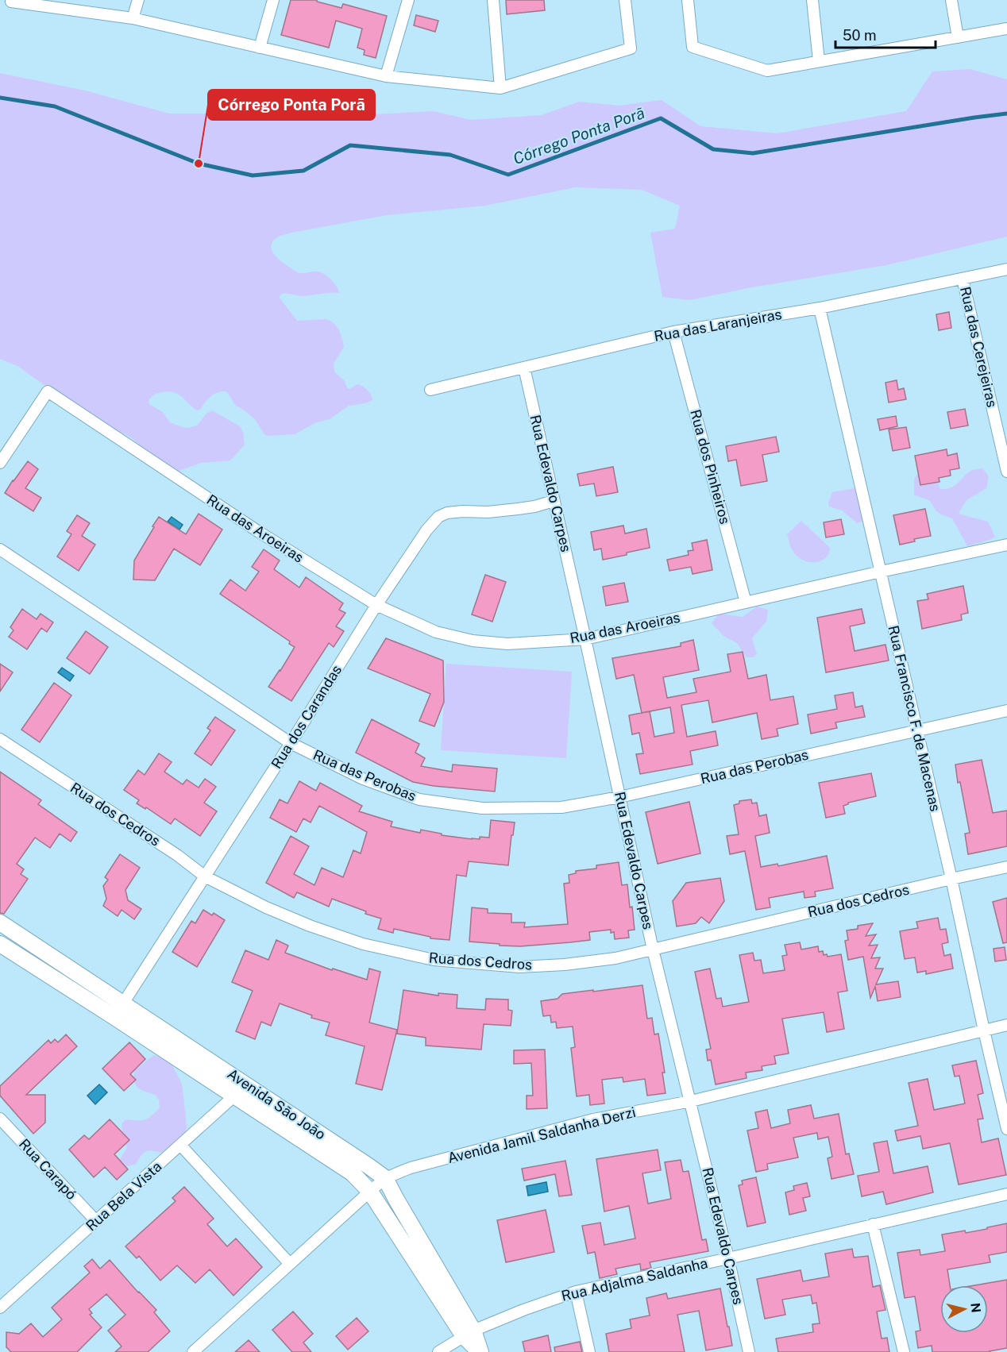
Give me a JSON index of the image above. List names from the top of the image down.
{
  "streets": {
    "street": [
      "Rua das Laranjeiras",
      "Rua das Cerejeiras",
      "Rua dos Pinheiros",
      "Rua Edevaldo Carpes",
      "Rua das Aroeiras",
      "Rua dos Carandas",
      "Rua Francisco F. de Macenas",
      "Rua das Perobas",
      "Rua dos Cedros",
      "Avenida São João",
      "Avenida Jamil Saldanha Derzi",
      "Rua Carapó",
      "Rua Bela Vista",
      "Rua Adjalma Saldanha"
    ]
  },
  "crossings": [
    ["Rua das Laranjeiras", "Rua das Cerejeiras"],
    ["Rua das Laranjeiras", "Rua dos Pinheiros"],
    ["Rua das Laranjeiras", "Rua Edevaldo Carpes"],
    ["Rua das Laranjeiras", "Rua Francisco F. de Macenas"],
    ["Rua dos Pinheiros", "Rua das Aroeiras"],
    ["Rua Edevaldo Carpes", "Rua das Aroeiras"],
    ["Rua Edevaldo Carpes", "Rua dos Carandas"],
    ["Rua Edevaldo Carpes", "Rua das Perobas"],
    ["Rua Edevaldo Carpes", "Rua dos Cedros"],
    ["Rua Edevaldo Carpes", "Avenida Jamil Saldanha Derzi"],
    ["Rua Edevaldo Carpes", "Rua Adjalma Saldanha"],
    ["Rua das Aroeiras", "Rua dos Carandas"],
    ["Rua das Aroeiras", "Rua Francisco F. de Macenas"],
    ["Rua dos Carandas", "Rua das Perobas"],
    ["Rua dos Carandas", "Rua dos Cedros"],
    ["Rua dos Carandas", "Avenida São João"],
    ["Rua Francisco F. de Macenas", "Rua das Perobas"],
    ["Rua Francisco F. de Macenas", "Rua dos Cedros"],
    ["Rua Francisco F. de Macenas", "Avenida Jamil Saldanha Derzi"],
    ["Avenida São João", "Avenida Jamil Saldanha Derzi"],
    ["Avenida São João", "Rua Bela Vista"],
    ["Avenida São João", "Rua Adjalma Saldanha"],
    ["Rua Carapó", "Rua Bela Vista"]
  ],
  "water": ["Córrego Ponta Porã"],
  "places": ["Córrego Ponta Porã"],
  "scale_bar": "50 m",
  "north": "right"
}
